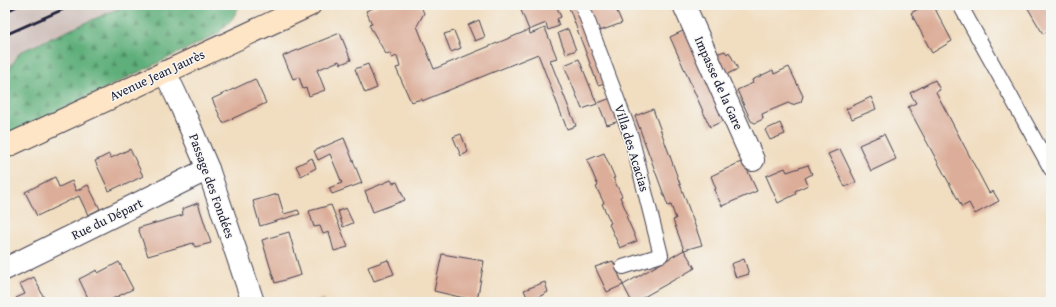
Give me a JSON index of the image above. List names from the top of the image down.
{
  "streets": {
    "street": [
      "Avenue Jean Jaurès",
      "Impasse de la Gare",
      "Passage des Fondées",
      "Rue du Départ"
    ],
    "lane": ["Villa des Acacias"]
  },
  "crossings": [
    ["Avenue Jean Jaurès", "Passage des Fondées"],
    ["Passage des Fondées", "Rue du Départ"]
  ]
}
